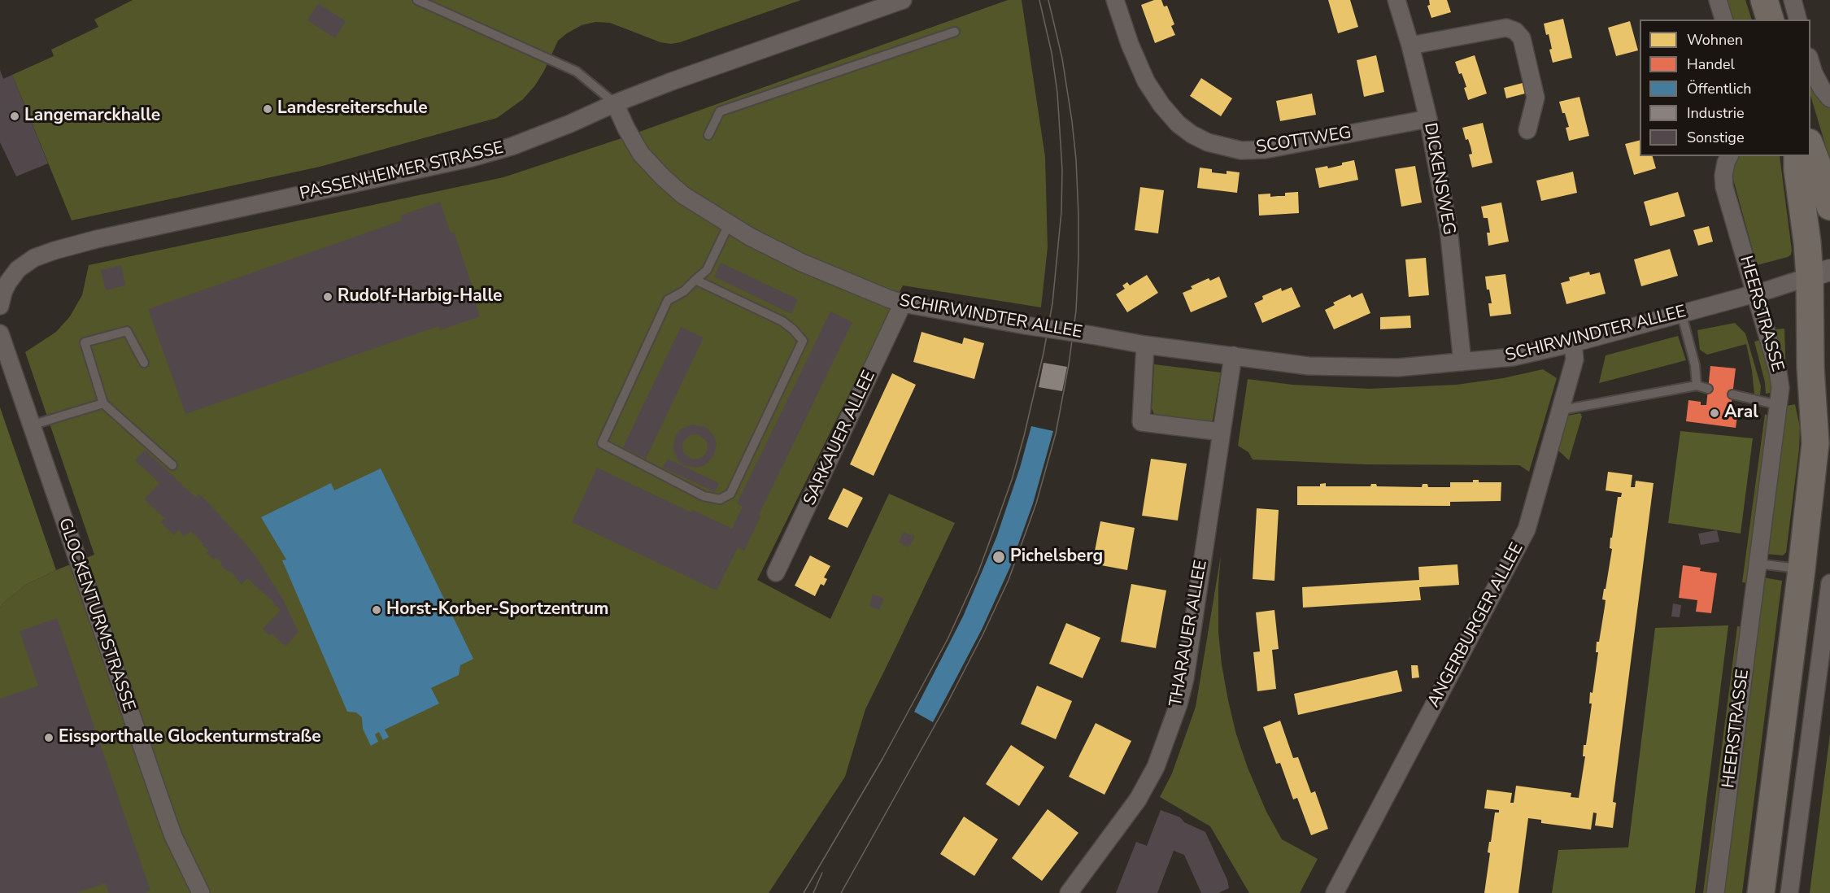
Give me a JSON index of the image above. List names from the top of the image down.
{
  "streets": {
    "main road": ["HEERSTRASSE"],
    "street": [
      "SCOTTWEG",
      "PASSENHEIMER STRASSE",
      "DICKENSWEG",
      "SCHIRWINDTER ALLEE",
      "SARKAUER ALLEE",
      "GLOCKENTURMSTRASSE",
      "ANGERBURGER ALLEE",
      "THARAUER ALLEE"
    ]
  },
  "crossings": [
    ["SCOTTWEG", "DICKENSWEG"],
    ["PASSENHEIMER STRASSE", "SCHIRWINDTER ALLEE"],
    ["DICKENSWEG", "SCHIRWINDTER ALLEE"],
    ["HEERSTRASSE", "SCHIRWINDTER ALLEE"],
    ["SCHIRWINDTER ALLEE", "SARKAUER ALLEE"],
    ["SCHIRWINDTER ALLEE", "ANGERBURGER ALLEE"],
    ["SCHIRWINDTER ALLEE", "THARAUER ALLEE"]
  ],
  "places": [
    "Landesreiterschule",
    "Langemarckhalle",
    "Rudolf-Harbig-Halle",
    "Aral",
    "Pichelsberg",
    "Horst-Korber-Sportzentrum",
    "Eissporthalle Glockenturmstraße"
  ],
  "legend": [
    "Wohnen",
    "Handel",
    "Öffentlich",
    "Industrie",
    "Sonstige"
  ]
}
